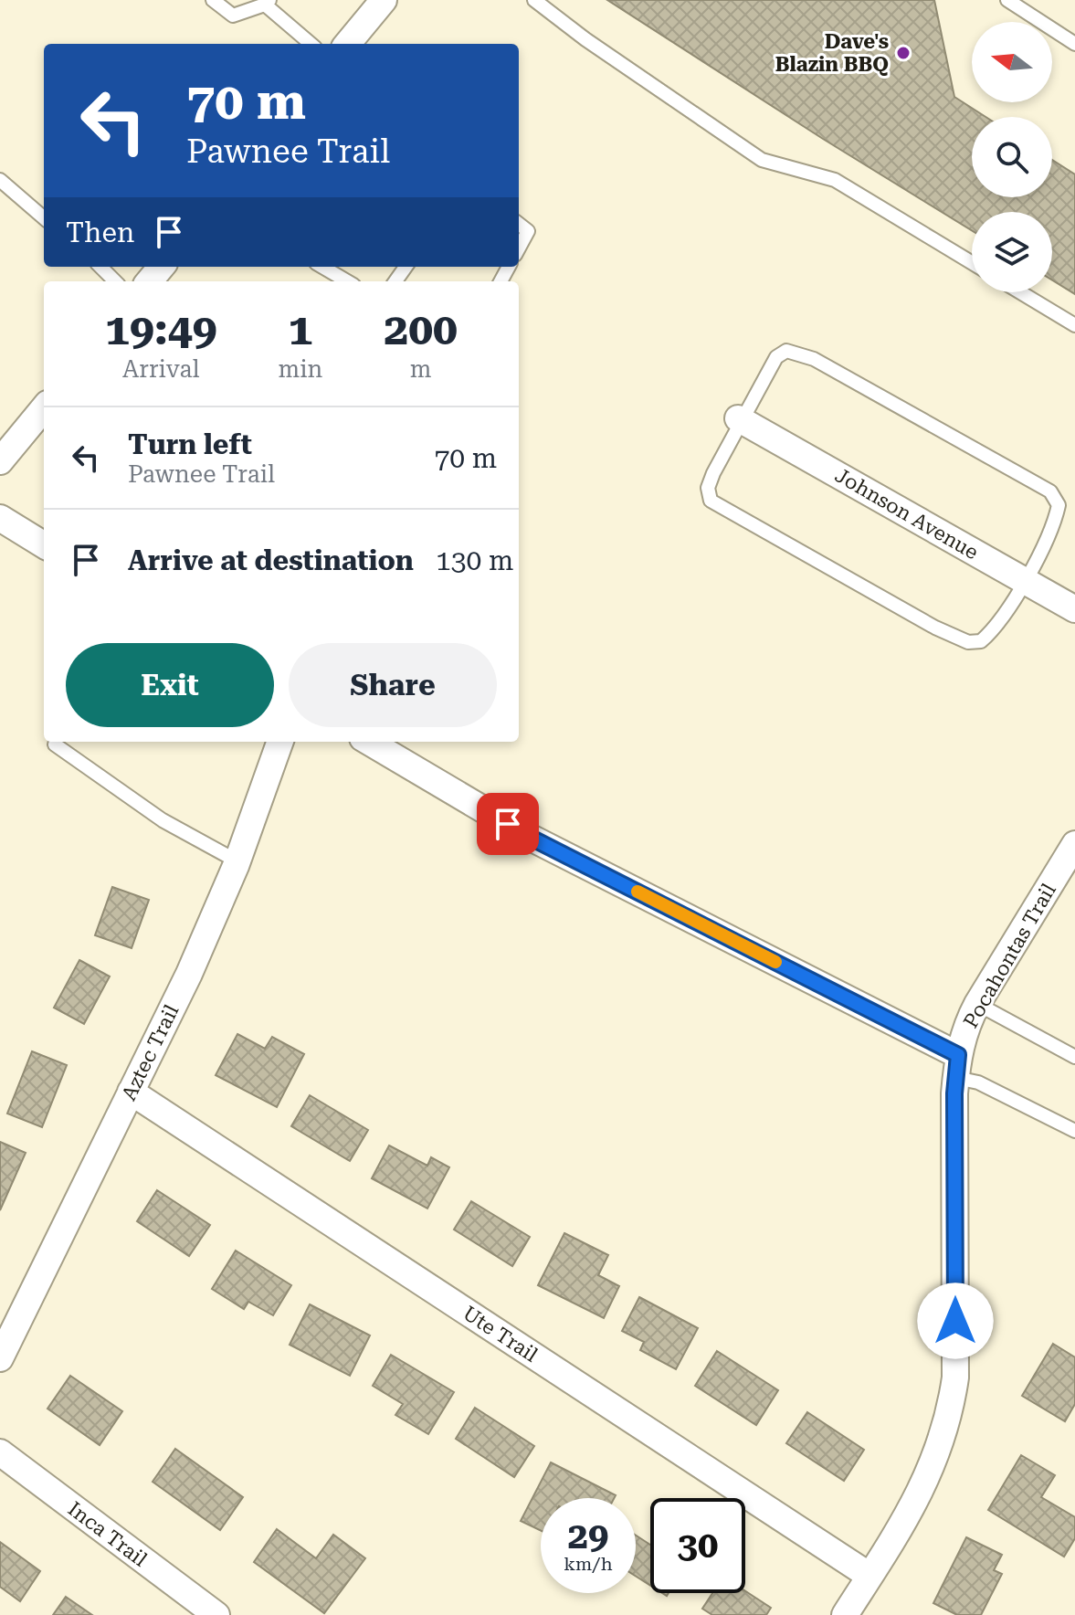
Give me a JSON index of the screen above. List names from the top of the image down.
{
  "streets": {
    "street": [
      "Johnson Avenue",
      "Pocahontas Trail",
      "Aztec Trail",
      "Ute Trail",
      "Inca Trail"
    ]
  },
  "crossings": [
    ["Pocahontas Trail", "Ute Trail"],
    ["Aztec Trail", "Ute Trail"]
  ],
  "places": ["Dave's Blazin BBQ"],
  "north": "left",
  "page": {
    "turn": ["70 m", "Pawnee Trail"],
    "then": "Then",
    "eta": [
      "19:49",
      "Arrival",
      "1",
      "min",
      "200",
      "m"
    ],
    "list": [
      {
        "name": "Turn left",
        "note": "Pawnee Trail",
        "value": "70 m"
      },
      {
        "name": "Arrive at destination",
        "value": "130 m"
      }
    ],
    "buttons": ["Exit", "Share"],
    "speed": "29 km/h",
    "limit": "30"
  }
}
